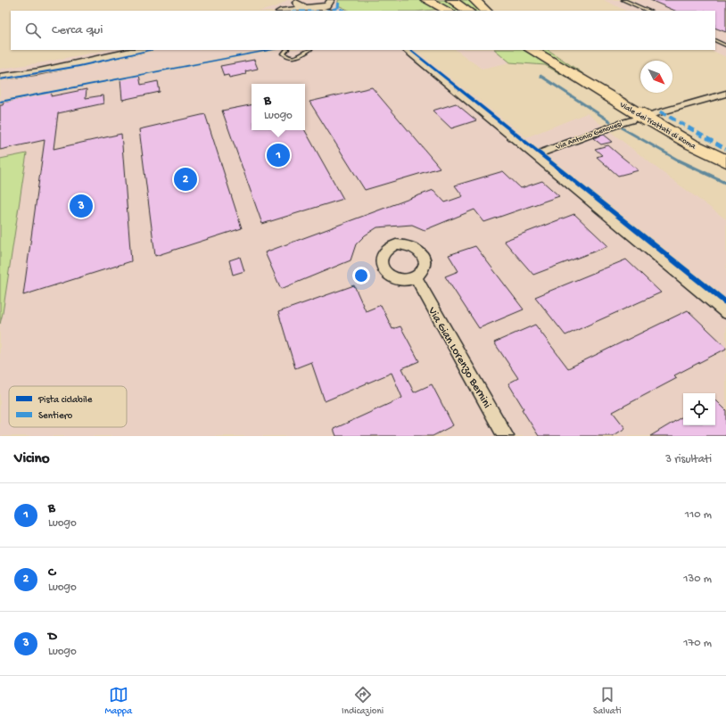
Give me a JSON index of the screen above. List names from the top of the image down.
{
  "streets": {
    "highway": ["Viale dei Trattati di Roma"],
    "street": ["Via Antonio Genovesi", "Via Gian Lorenzo Bernini"]
  },
  "legend": ["Pista ciclabile", "Sentiero"],
  "north": "bottom right",
  "page": {
    "search": "Cerca qui",
    "popup": ["B", "Luogo"],
    "pins": ["1", "2", "3"],
    "heading": ["Vicino", "3 risultati"],
    "list": [
      {
        "mark": "1",
        "name": "B",
        "note": "Luogo",
        "value": "110 m"
      },
      {
        "mark": "2",
        "name": "C",
        "note": "Luogo",
        "value": "130 m"
      },
      {
        "mark": "3",
        "name": "D",
        "note": "Luogo",
        "value": "170 m"
      }
    ],
    "nav": ["Mappa", "Indicazioni", "Salvati"]
  }
}
